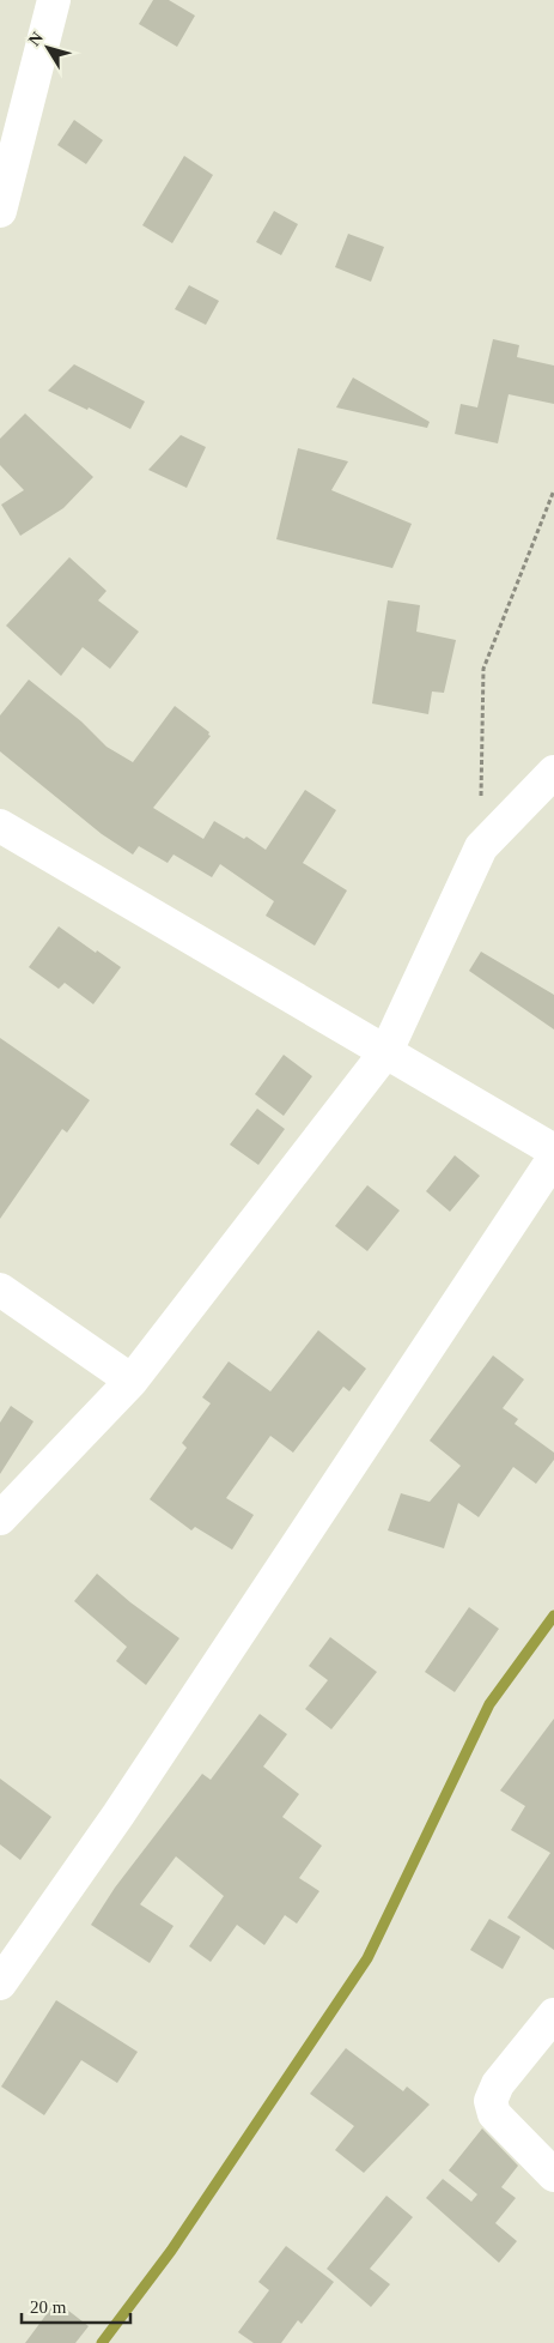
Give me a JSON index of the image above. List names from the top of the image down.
{
  "scale_bar": "20 m",
  "north": "top left"
}
